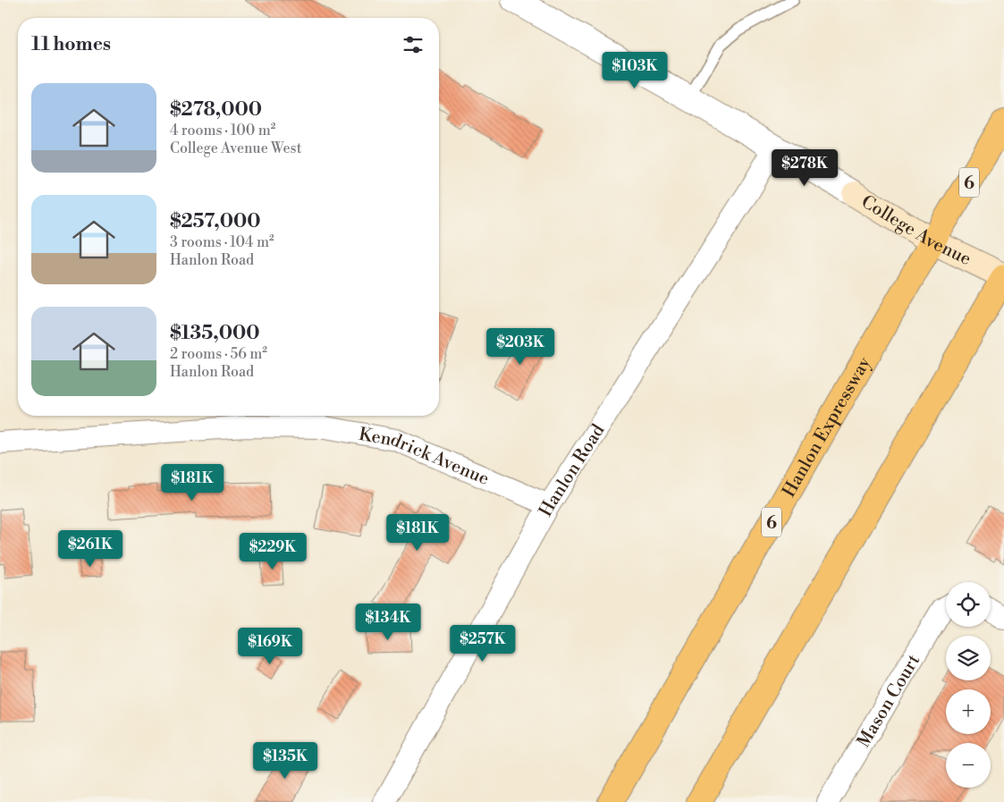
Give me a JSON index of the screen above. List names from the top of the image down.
{
  "streets": {
    "highway": ["6", "Hanlon Expressway"],
    "main road": ["College Avenue"],
    "street": ["Kendrick Avenue", "Hanlon Road", "Mason Court"]
  },
  "crossings": [
    ["College Avenue", "Hanlon Expressway"],
    ["Kendrick Avenue", "Hanlon Road"]
  ],
  "page": {
    "heading": "11 homes",
    "price": [
      "$103K",
      "$278K",
      "$203K",
      "$181K",
      "$181K",
      "$261K",
      "$229K",
      "$134K",
      "$257K",
      "$169K",
      "$135K"
    ],
    "list": [
      {
        "name": "$278,000",
        "note": "4 rooms · 100 m² · College Avenue West"
      },
      {
        "name": "$257,000",
        "note": "3 rooms · 104 m² · Hanlon Road"
      },
      {
        "name": "$135,000",
        "note": "2 rooms · 56 m² · Hanlon Road"
      }
    ],
    "map_buttons": ["+", "−"]
  }
}
